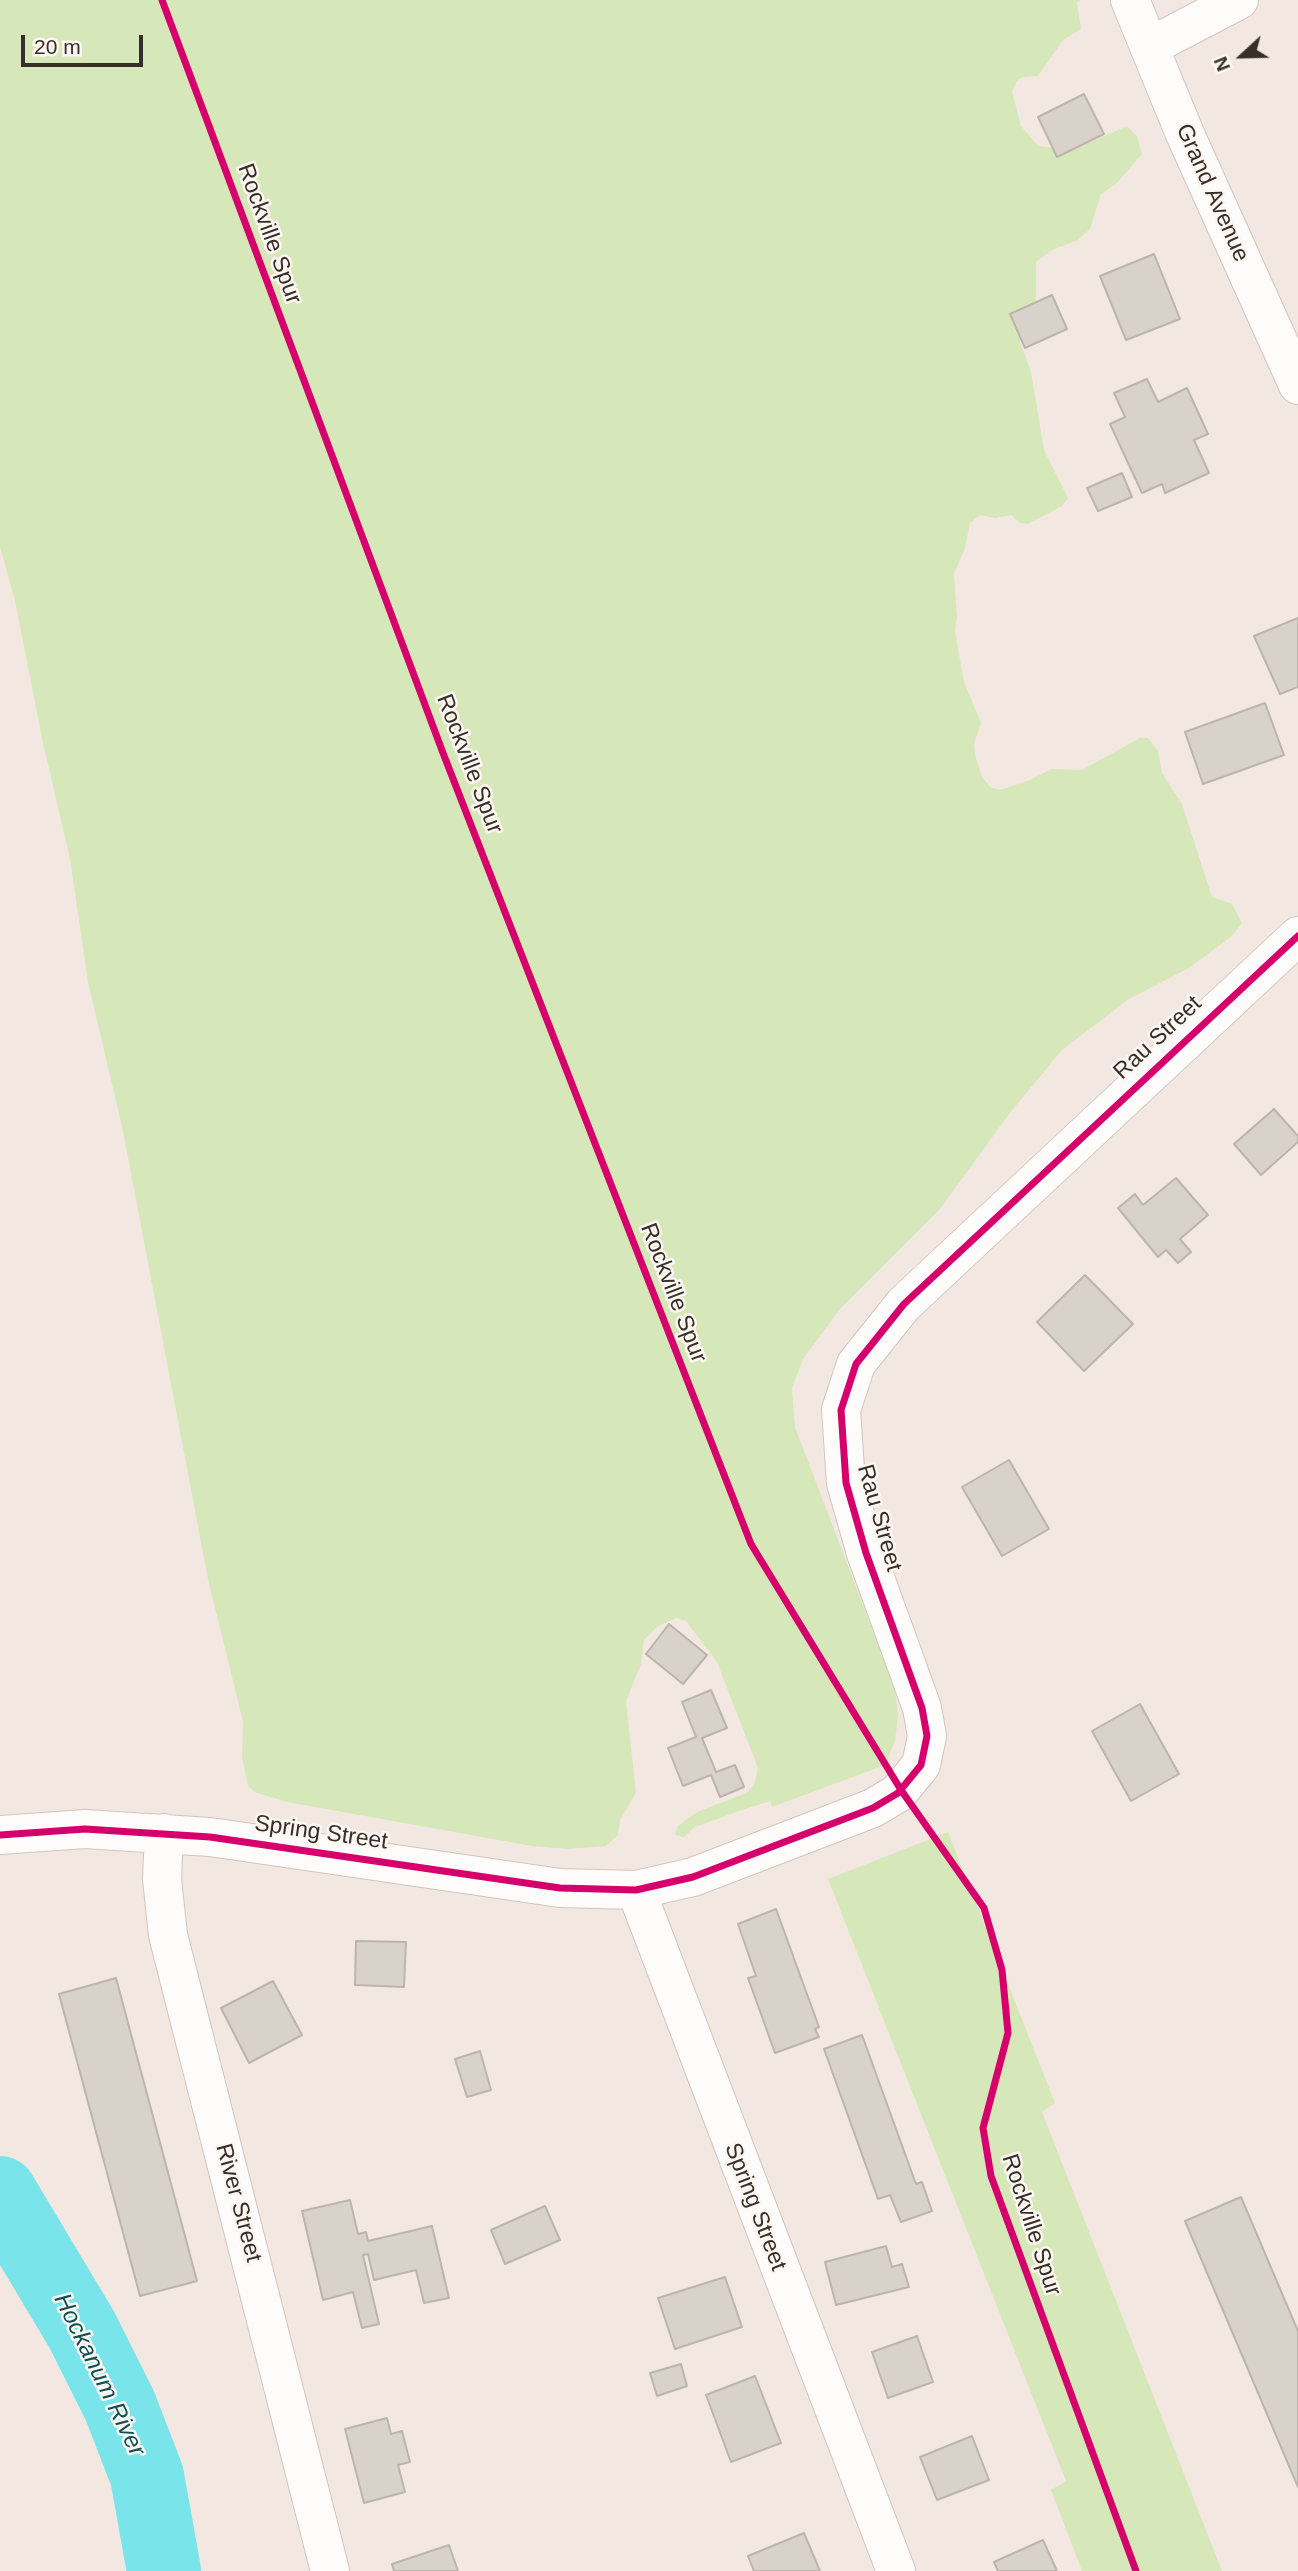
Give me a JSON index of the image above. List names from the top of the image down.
{
  "streets": {
    "street": [
      "Grand Avenue",
      "Rau Street",
      "Spring Street",
      "River Street"
    ],
    "cycle path": ["Rockville Spur"]
  },
  "crossings": [
    ["Rau Street", "Spring Street"],
    ["Spring Street", "River Street"]
  ],
  "water": ["Hockanum River"],
  "scale_bar": "20 m",
  "north": "left"
}
